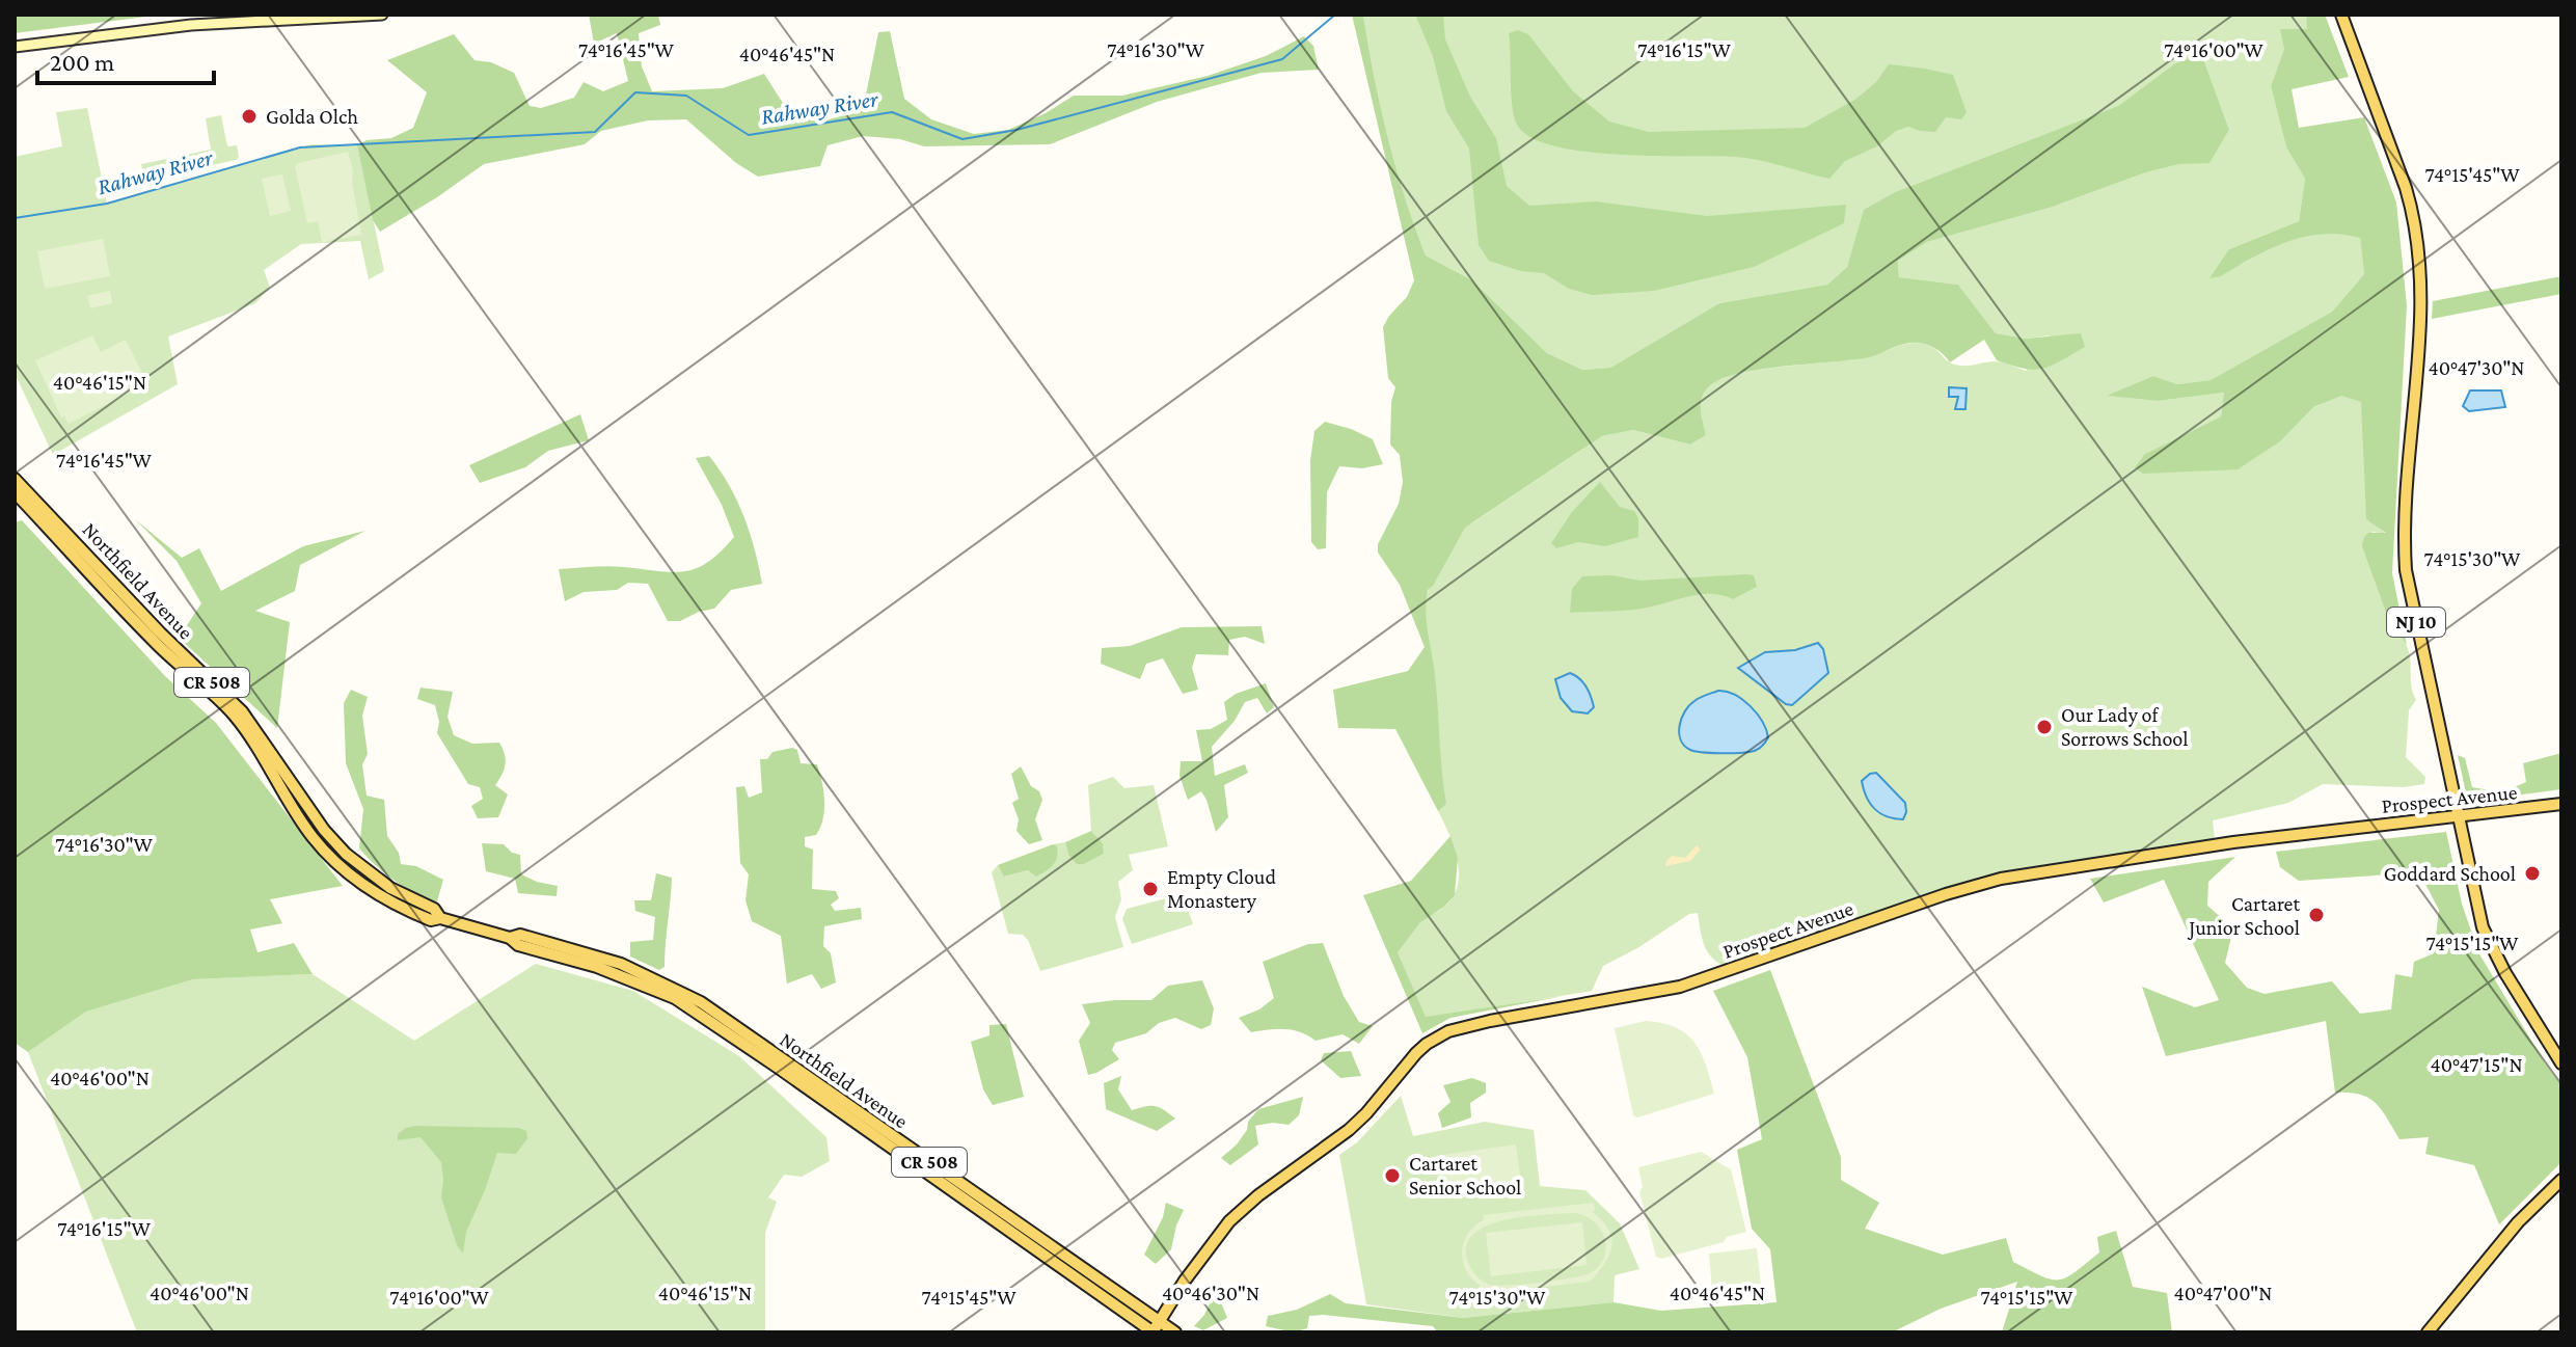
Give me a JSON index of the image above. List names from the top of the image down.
{
  "streets": {
    "main road": [
      "Northfield Avenue",
      "NJ 10",
      "CR 508",
      "Prospect Avenue"
    ]
  },
  "crossings": [
    ["Northfield Avenue", "Prospect Avenue"],
    ["NJ 10", "Prospect Avenue"]
  ],
  "water": ["Rahway River"],
  "places": [
    "Golda Olch",
    "Our Lady of Sorrows School",
    "Goddard School",
    "Empty Cloud Monastery",
    "Cartaret Junior School",
    "Cartaret Senior School"
  ],
  "scale_bar": "200 m",
  "coordinates": [
    "74°16'15\"W",
    "74°16'45\"W",
    "74°16'30\"W",
    "74°16'00\"W",
    "40°46'45\"N",
    "74°15'45\"W",
    "40°47'30\"N",
    "40°46'15\"N",
    "74°15'30\"W",
    "74°15'15\"W",
    "40°47'15\"N",
    "40°46'00\"N",
    "40°46'30\"N",
    "40°47'00\"N"
  ]
}
